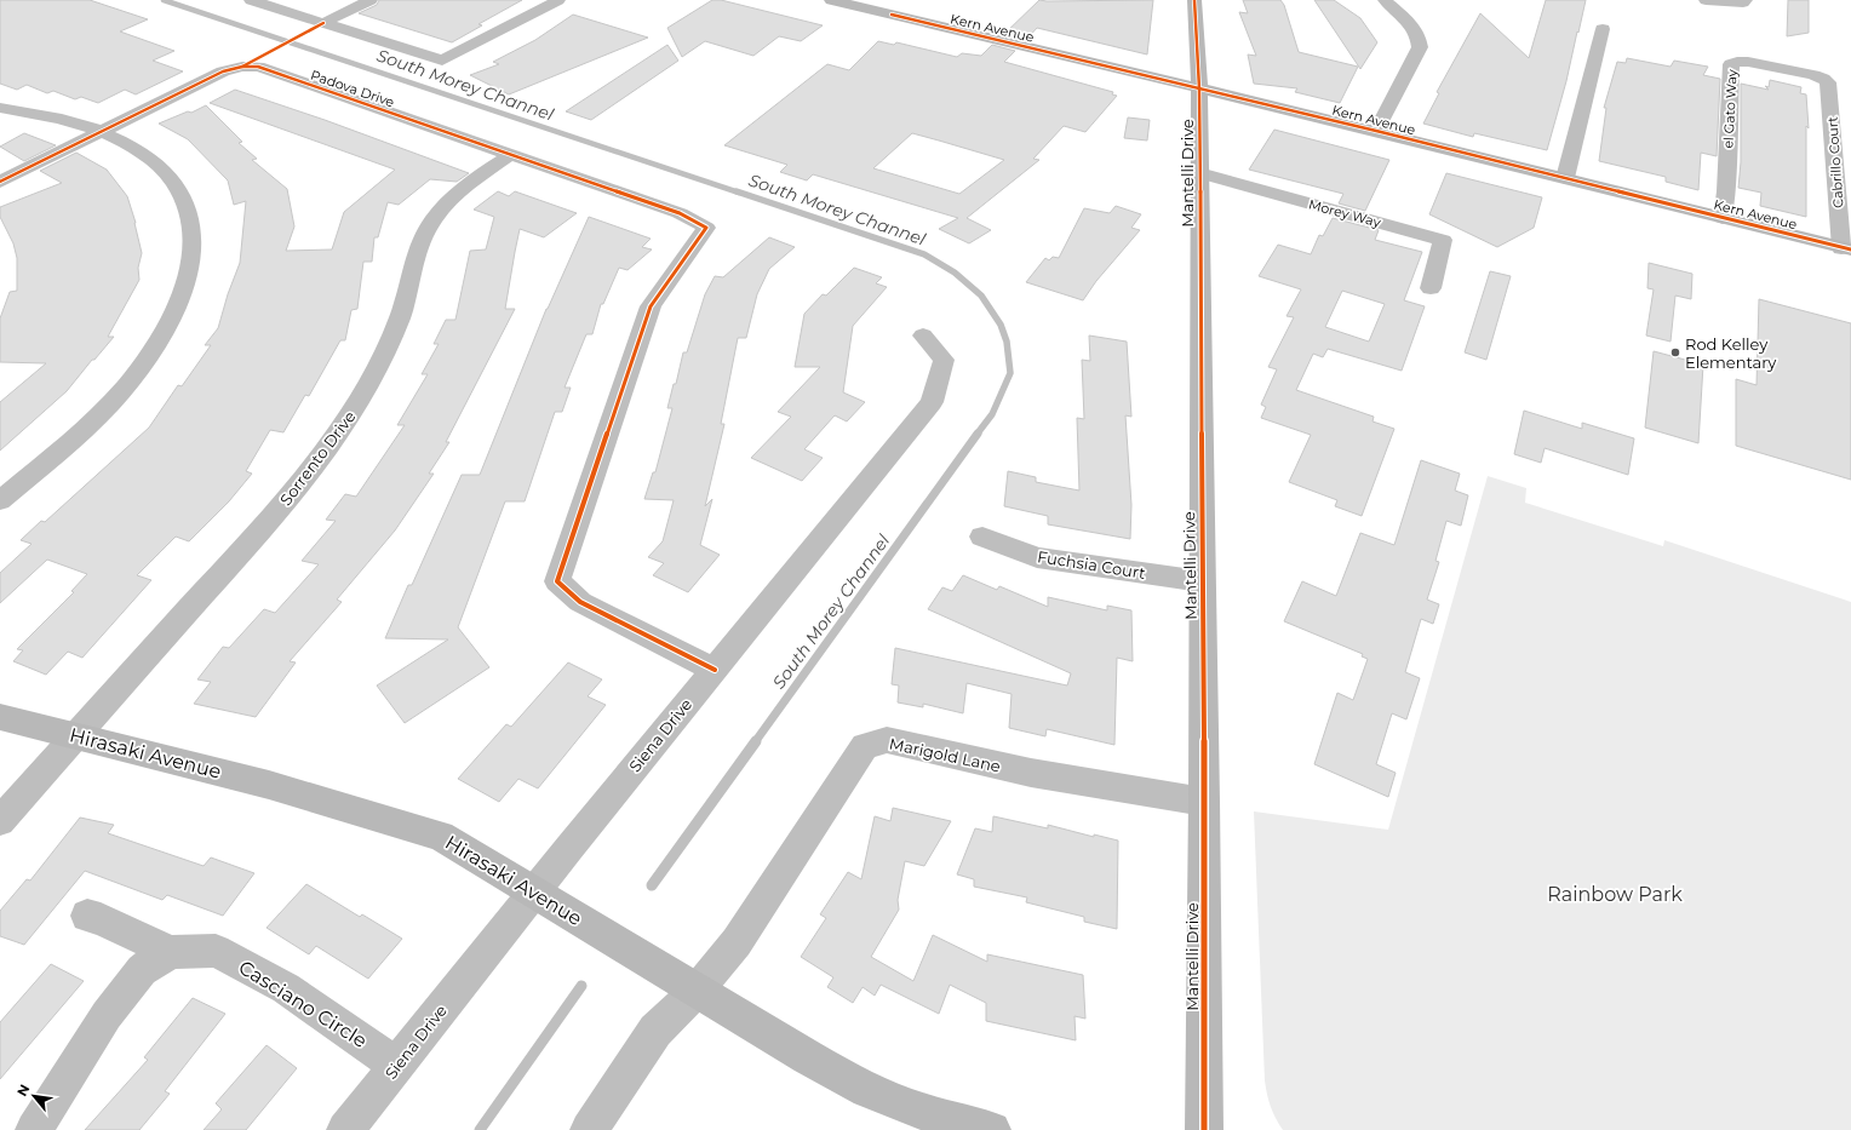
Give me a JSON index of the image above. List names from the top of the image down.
{
  "streets": {
    "street": [
      "Kern Avenue",
      "Padova Drive",
      "el Gato Way",
      "Cabrillo Court",
      "Mantelli Drive",
      "Morey Way",
      "Sorrento Drive",
      "Fuchsia Court",
      "Siena Drive",
      "Hirasaki Avenue",
      "Marigold Lane",
      "Casciano Circle"
    ]
  },
  "crossings": [
    ["Kern Avenue", "el Gato Way"],
    ["Kern Avenue", "Cabrillo Court"],
    ["Kern Avenue", "Mantelli Drive"],
    ["Padova Drive", "Sorrento Drive"],
    ["Padova Drive", "Siena Drive"],
    ["el Gato Way", "Cabrillo Court"],
    ["Mantelli Drive", "Morey Way"],
    ["Mantelli Drive", "Fuchsia Court"],
    ["Mantelli Drive", "Marigold Lane"],
    ["Sorrento Drive", "Hirasaki Avenue"],
    ["Siena Drive", "Hirasaki Avenue"],
    ["Siena Drive", "Casciano Circle"],
    ["Hirasaki Avenue", "Marigold Lane"]
  ],
  "water": ["South Morey Channel"],
  "parks": ["Rainbow Park"],
  "places": ["Rod Kelley Elementary"],
  "north": "top left"
}
